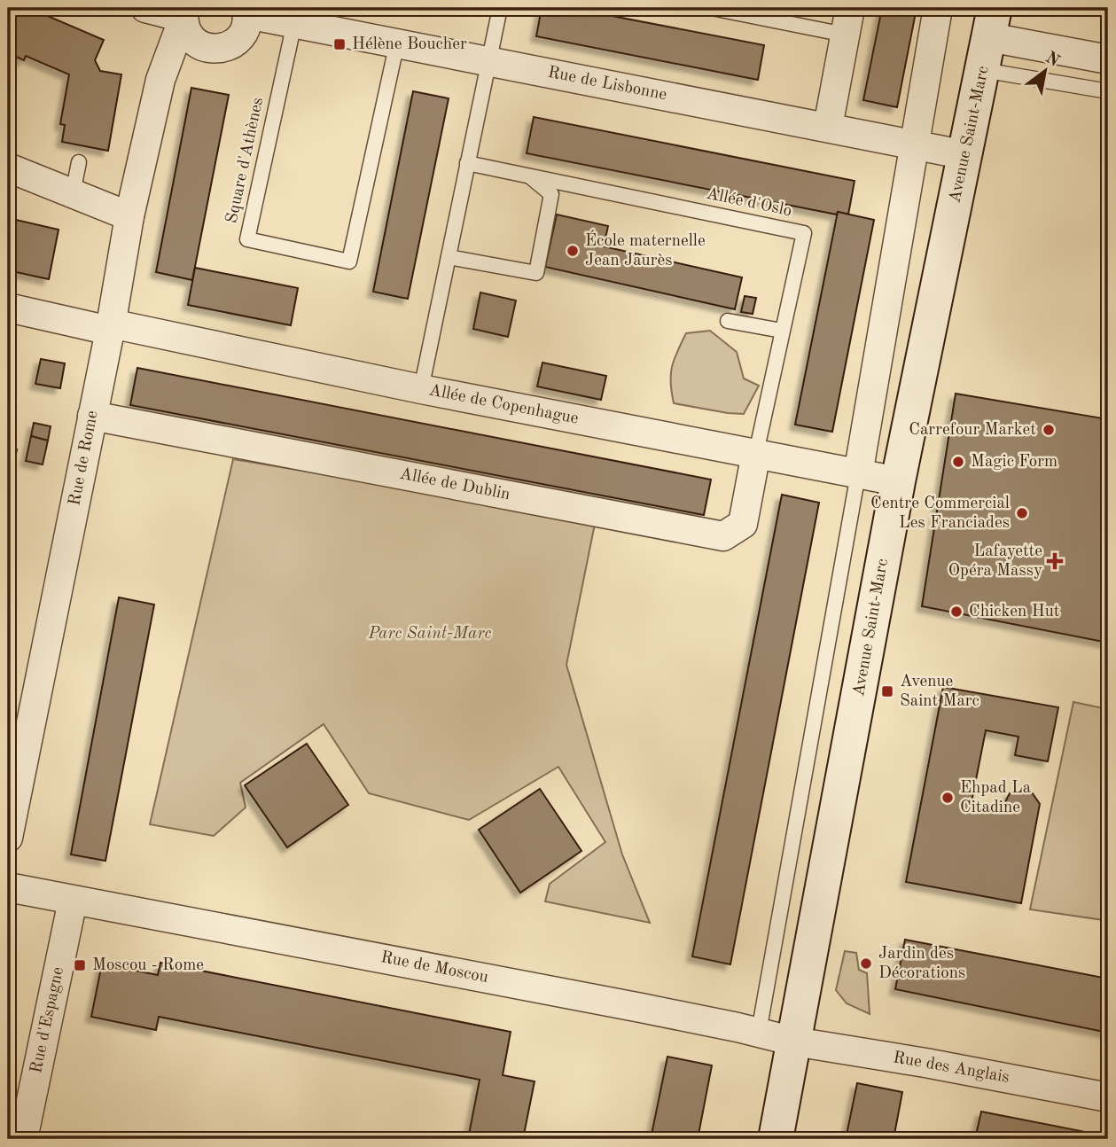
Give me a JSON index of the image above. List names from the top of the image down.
{
  "streets": {
    "street": [
      "Rue de Lisbonne",
      "Avenue Saint-Marc",
      "Allée de Copenhague",
      "Rue de Rome",
      "Allée de Dublin",
      "Rue de Moscou",
      "Rue d'Espagne",
      "Rue des Anglais"
    ],
    "lane": ["Square d'Athènes", "Allée d'Oslo"]
  },
  "crossings": [
    ["Rue de Lisbonne", "Avenue Saint-Marc"],
    ["Rue de Lisbonne", "Square d'Athènes"],
    ["Avenue Saint-Marc", "Allée de Copenhague"],
    ["Avenue Saint-Marc", "Rue de Moscou"],
    ["Avenue Saint-Marc", "Rue des Anglais"],
    ["Allée d'Oslo", "Allée de Copenhague"],
    ["Allée d'Oslo", "Allée de Dublin"],
    ["Allée de Copenhague", "Rue de Rome"],
    ["Allée de Copenhague", "Allée de Dublin"],
    ["Rue de Rome", "Allée de Dublin"],
    ["Rue de Moscou", "Rue d'Espagne"],
    ["Rue de Moscou", "Rue des Anglais"]
  ],
  "parks": ["Parc Saint-Marc"],
  "places": {
    "transit": ["Hélène Boucher", "Avenue Saint Marc", "Moscou - Rome"],
    "other": [
      "École maternelle Jean Jaurès",
      "Carrefour Market",
      "Magic Form",
      "Centre Commercial Les Franciades",
      "Chicken Hut",
      "Ehpad La Citadine",
      "Jardin des Décorations"
    ],
    "health": ["Lafayette Opéra Massy"]
  },
  "north": "top right"
}
